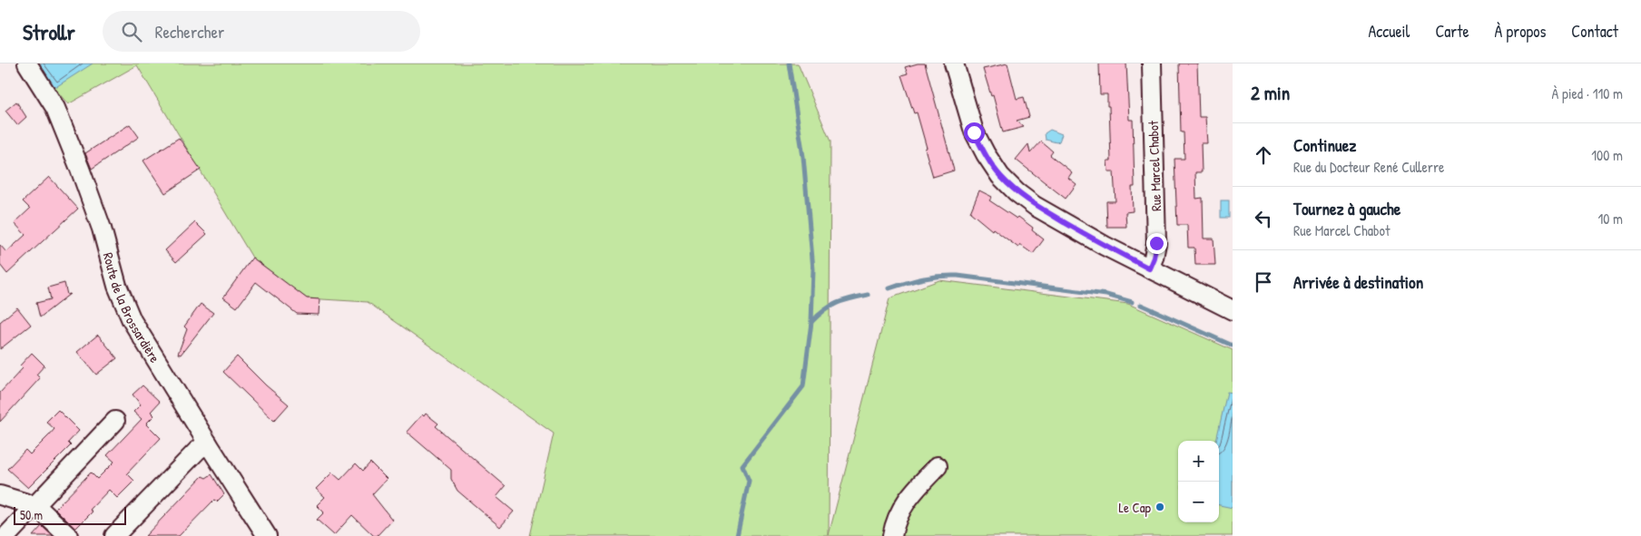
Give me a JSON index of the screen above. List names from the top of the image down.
{
  "streets": {
    "street": ["Rue Marcel Chabot", "Route de la Brossardière"]
  },
  "places": ["Le Cap"],
  "scale_bar": "50 m",
  "page": {
    "header": "Strollr",
    "search": "Rechercher",
    "nav": [
      "Accueil",
      "Carte",
      "À propos",
      "Contact"
    ],
    "heading": ["2 min", "À pied · 110 m"],
    "list": [
      ["Continuez", "Rue du Docteur René Cullerre", "100 m"],
      ["Tournez à gauche", "Rue Marcel Chabot", "10 m"],
      "Arrivée à destination"
    ],
    "map_buttons": ["+", "−"],
    "scale": "50 m"
  }
}
